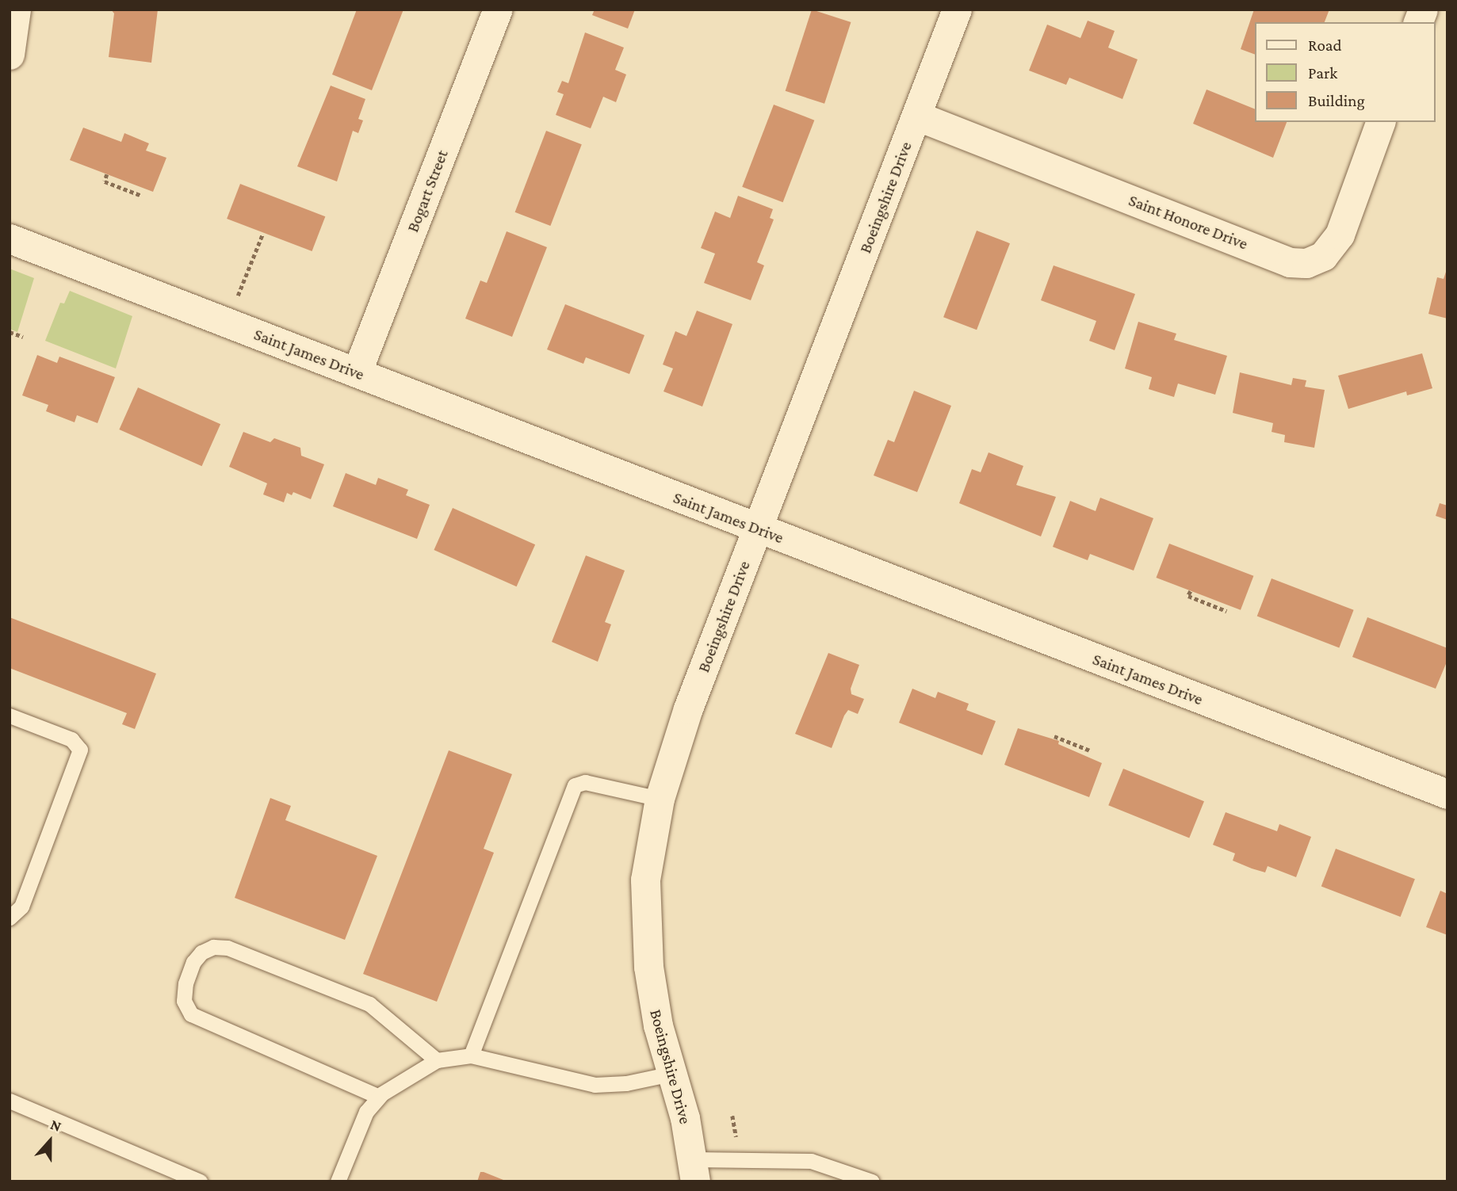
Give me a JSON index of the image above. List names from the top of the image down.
{
  "streets": {
    "street": [
      "Bogart Street",
      "Boeingshire Drive",
      "Saint Honore Drive",
      "Saint James Drive"
    ]
  },
  "crossings": [
    ["Bogart Street", "Saint James Drive"],
    ["Boeingshire Drive", "Saint Honore Drive"],
    ["Boeingshire Drive", "Saint James Drive"]
  ],
  "legend": ["Road", "Park", "Building"],
  "north": "top"
}
